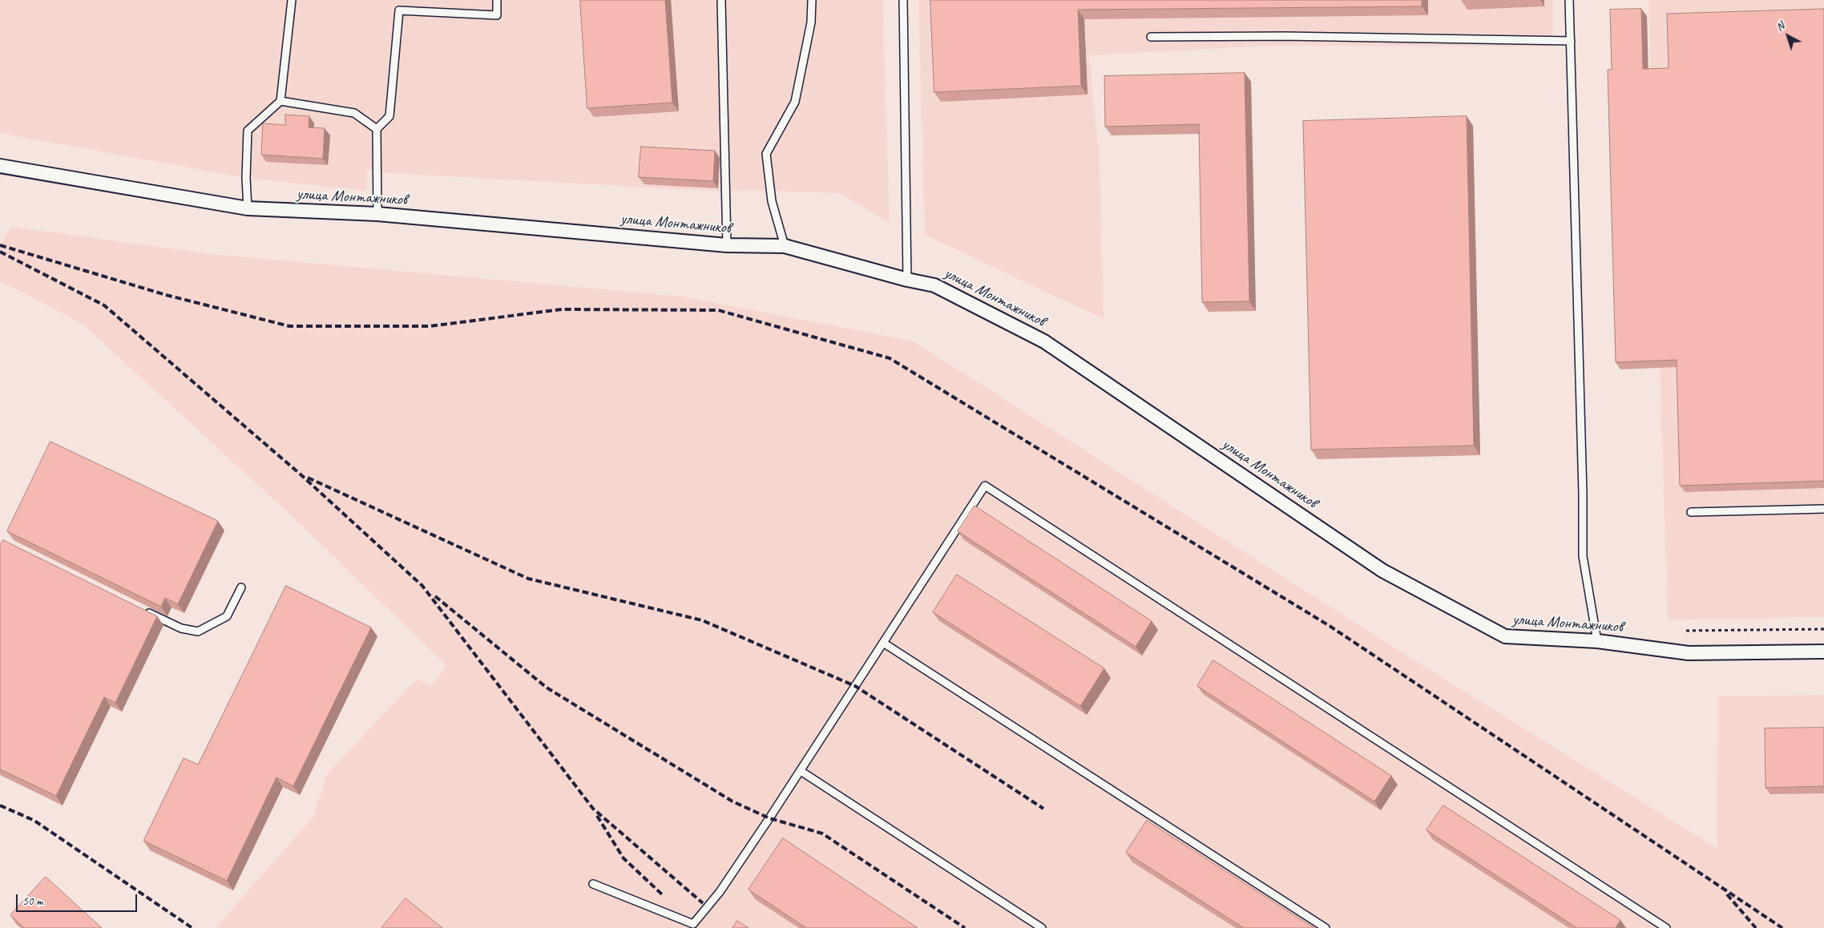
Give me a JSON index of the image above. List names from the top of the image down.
{
  "streets": {
    "street": ["улица Монтажников"]
  },
  "scale_bar": "50 m",
  "north": "top left"
}
